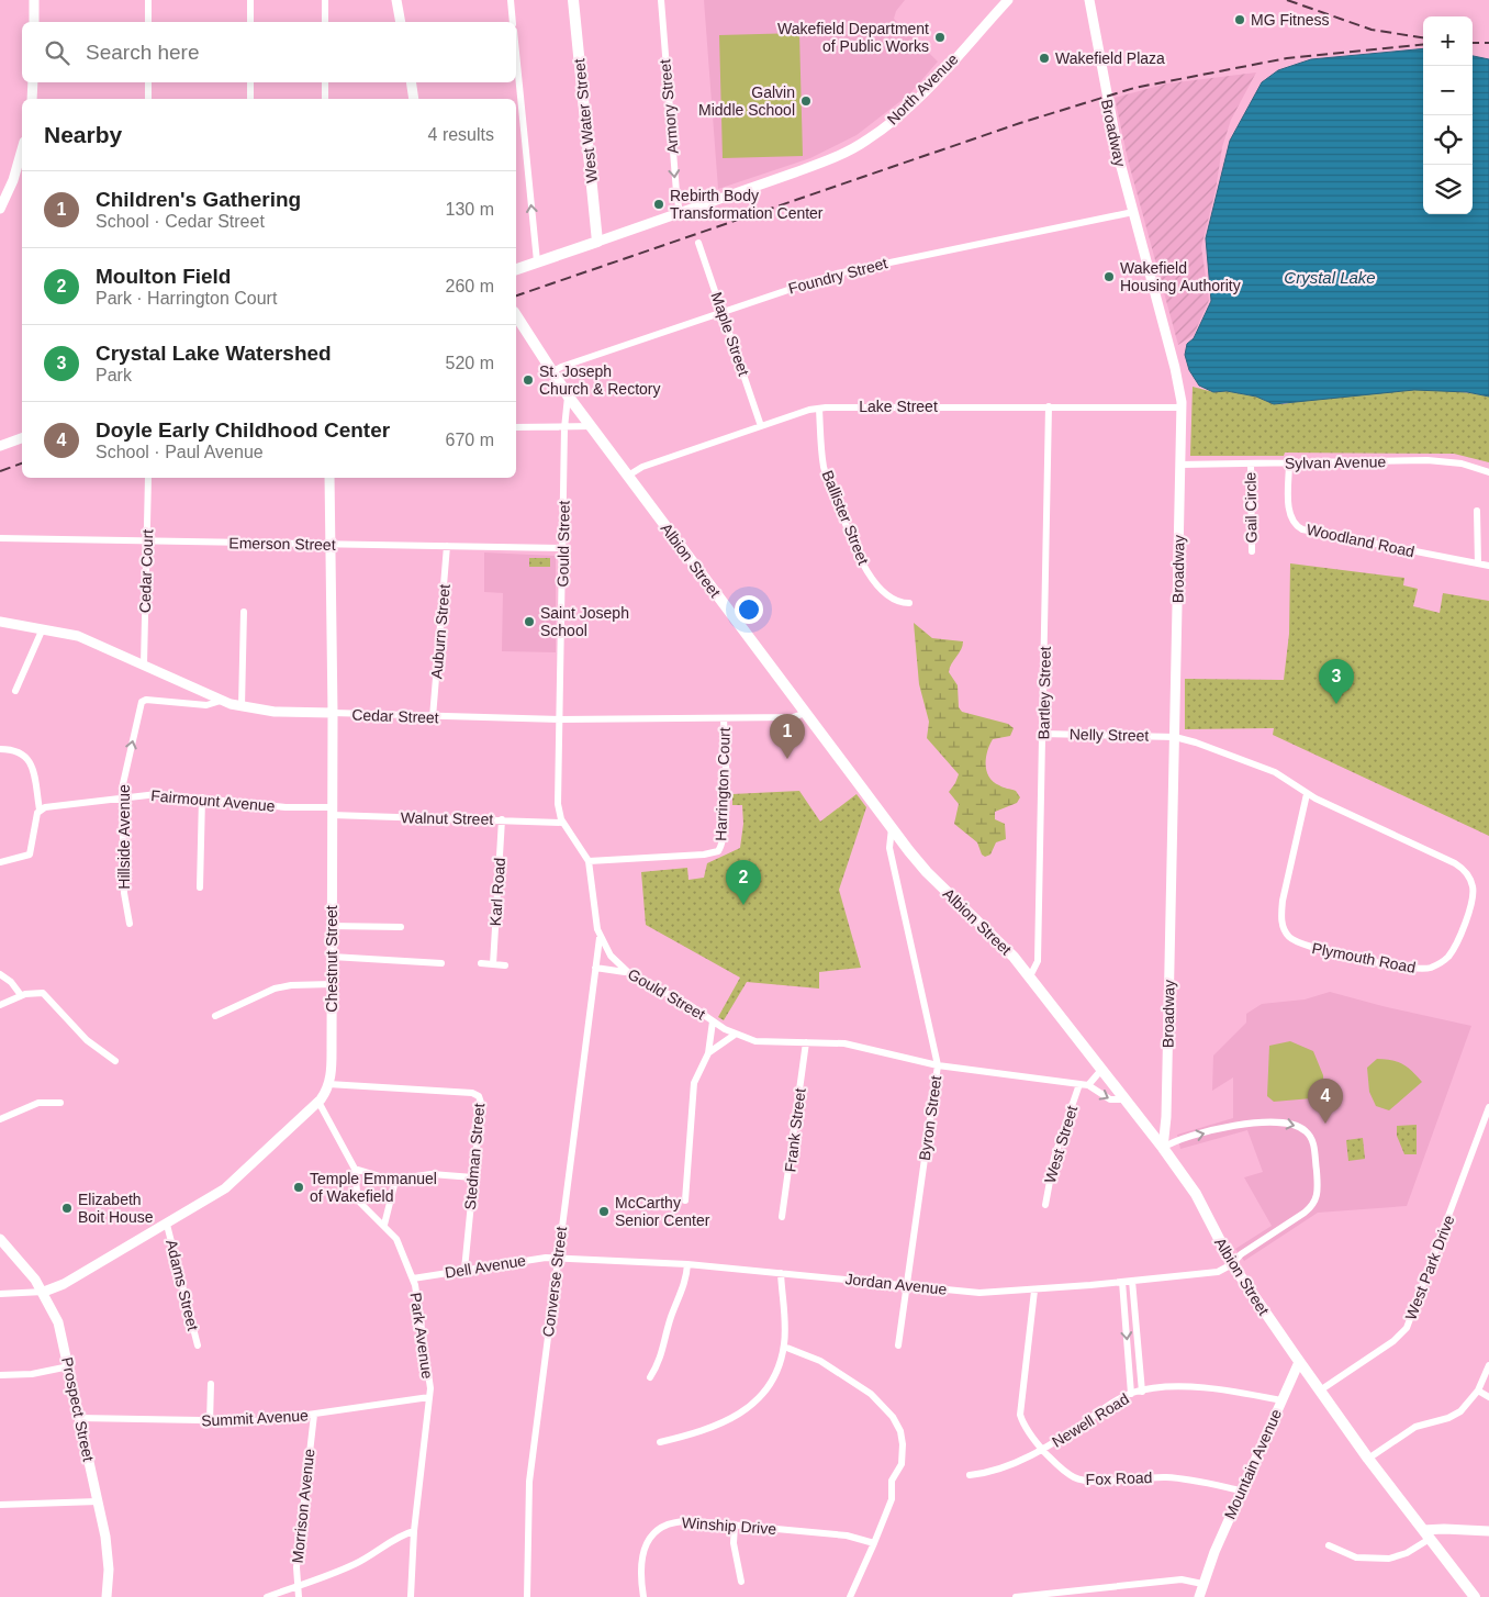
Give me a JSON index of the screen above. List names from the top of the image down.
{
  "streets": {
    "main road": ["North Avenue", "West Water Street", "Albion Street"],
    "street": [
      "Armory Street",
      "Broadway",
      "Foundry Street",
      "Maple Street",
      "Lake Street",
      "Sylvan Avenue",
      "Gail Circle",
      "Ballister Street",
      "Woodland Road",
      "Emerson Street",
      "Gould Street",
      "Cedar Court",
      "Auburn Street",
      "Bartley Street",
      "Cedar Street",
      "Nelly Street",
      "Harrington Court",
      "Fairmount Avenue",
      "Walnut Street",
      "Hillside Avenue",
      "Karl Road",
      "Plymouth Road",
      "Chestnut Street",
      "Byron Street",
      "Frank Street",
      "West Street",
      "Stedman Street",
      "Dell Avenue",
      "West Park Drive",
      "Converse Street",
      "Jordan Avenue",
      "Adams Street",
      "Park Avenue",
      "Prospect Street",
      "Summit Avenue",
      "Newell Road",
      "Mountain Avenue",
      "Fox Road",
      "Morrison Avenue",
      "Winship Drive"
    ]
  },
  "crossings": [
    ["North Avenue", "Armory Street"],
    ["North Avenue", "West Water Street"],
    ["Broadway", "Foundry Street"],
    ["Broadway", "Lake Street"],
    ["Broadway", "Sylvan Avenue"],
    ["Broadway", "Albion Street"],
    ["Broadway", "Nelly Street"],
    ["Broadway", "Plymouth Road"],
    ["Foundry Street", "Maple Street"],
    ["Foundry Street", "Albion Street"],
    ["Maple Street", "Lake Street"],
    ["Lake Street", "Ballister Street"],
    ["Lake Street", "Albion Street"],
    ["Lake Street", "Bartley Street"],
    ["Sylvan Avenue", "Gail Circle"],
    ["Sylvan Avenue", "Woodland Road"],
    ["Emerson Street", "Gould Street"],
    ["Emerson Street", "Cedar Court"],
    ["Emerson Street", "Auburn Street"],
    ["Emerson Street", "Chestnut Street"],
    ["Gould Street", "Albion Street"],
    ["Gould Street", "Cedar Street"],
    ["Gould Street", "Harrington Court"],
    ["Gould Street", "Walnut Street"],
    ["Gould Street", "Byron Street"],
    ["Gould Street", "Frank Street"],
    ["Gould Street", "West Street"],
    ["Gould Street", "Converse Street"],
    ["Albion Street", "Bartley Street"],
    ["Albion Street", "Cedar Street"],
    ["Albion Street", "Byron Street"],
    ["Albion Street", "West Park Drive"],
    ["Albion Street", "Jordan Avenue"],
    ["Albion Street", "Mountain Avenue"],
    ["Cedar Court", "Cedar Street"],
    ["Auburn Street", "Cedar Street"],
    ["Bartley Street", "Nelly Street"],
    ["Cedar Street", "Harrington Court"],
    ["Cedar Street", "Hillside Avenue"],
    ["Cedar Street", "Chestnut Street"],
    ["Nelly Street", "Plymouth Road"],
    ["Fairmount Avenue", "Walnut Street"],
    ["Fairmount Avenue", "Hillside Avenue"],
    ["Fairmount Avenue", "Chestnut Street"],
    ["Walnut Street", "Karl Road"],
    ["Walnut Street", "Chestnut Street"],
    ["Chestnut Street", "Stedman Street"],
    ["Chestnut Street", "Adams Street"],
    ["Chestnut Street", "Park Avenue"],
    ["Chestnut Street", "Prospect Street"],
    ["Byron Street", "Jordan Avenue"],
    ["Stedman Street", "Dell Avenue"],
    ["Dell Avenue", "Converse Street"],
    ["Dell Avenue", "Jordan Avenue"],
    ["Dell Avenue", "Park Avenue"],
    ["Converse Street", "Jordan Avenue"],
    ["Jordan Avenue", "Fox Road"],
    ["Park Avenue", "Summit Avenue"],
    ["Prospect Street", "Summit Avenue"],
    ["Summit Avenue", "Morrison Avenue"],
    ["Newell Road", "Mountain Avenue"],
    ["Newell Road", "Fox Road"],
    ["Mountain Avenue", "Fox Road"]
  ],
  "one_way": ["Armory Street"],
  "water": ["Crystal Lake"],
  "places": [
    "MG Fitness",
    "Wakefield Department of Public Works",
    "Wakefield Plaza",
    "Galvin Middle School",
    "Rebirth Body Transformation Center",
    "Wakefield Housing Authority",
    "St. Joseph Church & Rectory",
    "Saint Joseph School",
    "Temple Emmanuel of Wakefield",
    "Elizabeth Boit House",
    "McCarthy Senior Center"
  ],
  "page": {
    "map_buttons": ["+", "−"],
    "search": "Search here",
    "heading": ["Nearby", "4 results"],
    "list": [
      {
        "mark": "1",
        "name": "Children's Gathering",
        "note": "School · Cedar Street",
        "value": "130 m"
      },
      {
        "mark": "2",
        "name": "Moulton Field",
        "note": "Park · Harrington Court",
        "value": "260 m"
      },
      {
        "mark": "3",
        "name": "Crystal Lake Watershed",
        "note": "Park",
        "value": "520 m"
      },
      {
        "mark": "4",
        "name": "Doyle Early Childhood Center",
        "note": "School · Paul Avenue",
        "value": "670 m"
      }
    ],
    "pins": [
      "3",
      "1",
      "2",
      "4"
    ]
  }
}
